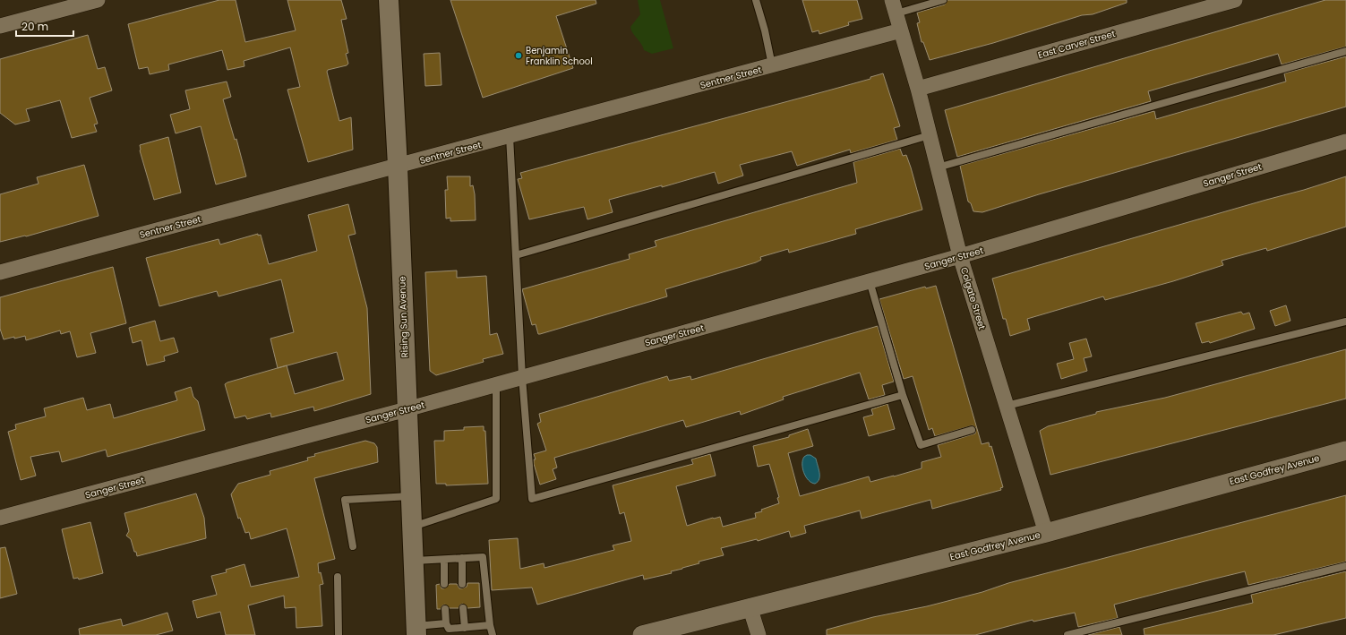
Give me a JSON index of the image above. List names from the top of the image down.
{
  "streets": {
    "main road": ["Rising Sun Avenue"],
    "street": [
      "East Carver Street",
      "Sentner Street",
      "Sanger Street",
      "Colgate Street",
      "East Godfrey Avenue"
    ]
  },
  "crossings": [
    ["East Carver Street", "Colgate Street"],
    ["Sentner Street", "Colgate Street"],
    ["Sentner Street", "Rising Sun Avenue"],
    ["Sanger Street", "Colgate Street"],
    ["Sanger Street", "Rising Sun Avenue"],
    ["Colgate Street", "East Godfrey Avenue"]
  ],
  "places": ["Benjamin Franklin School"],
  "scale_bar": "20 m"
}
